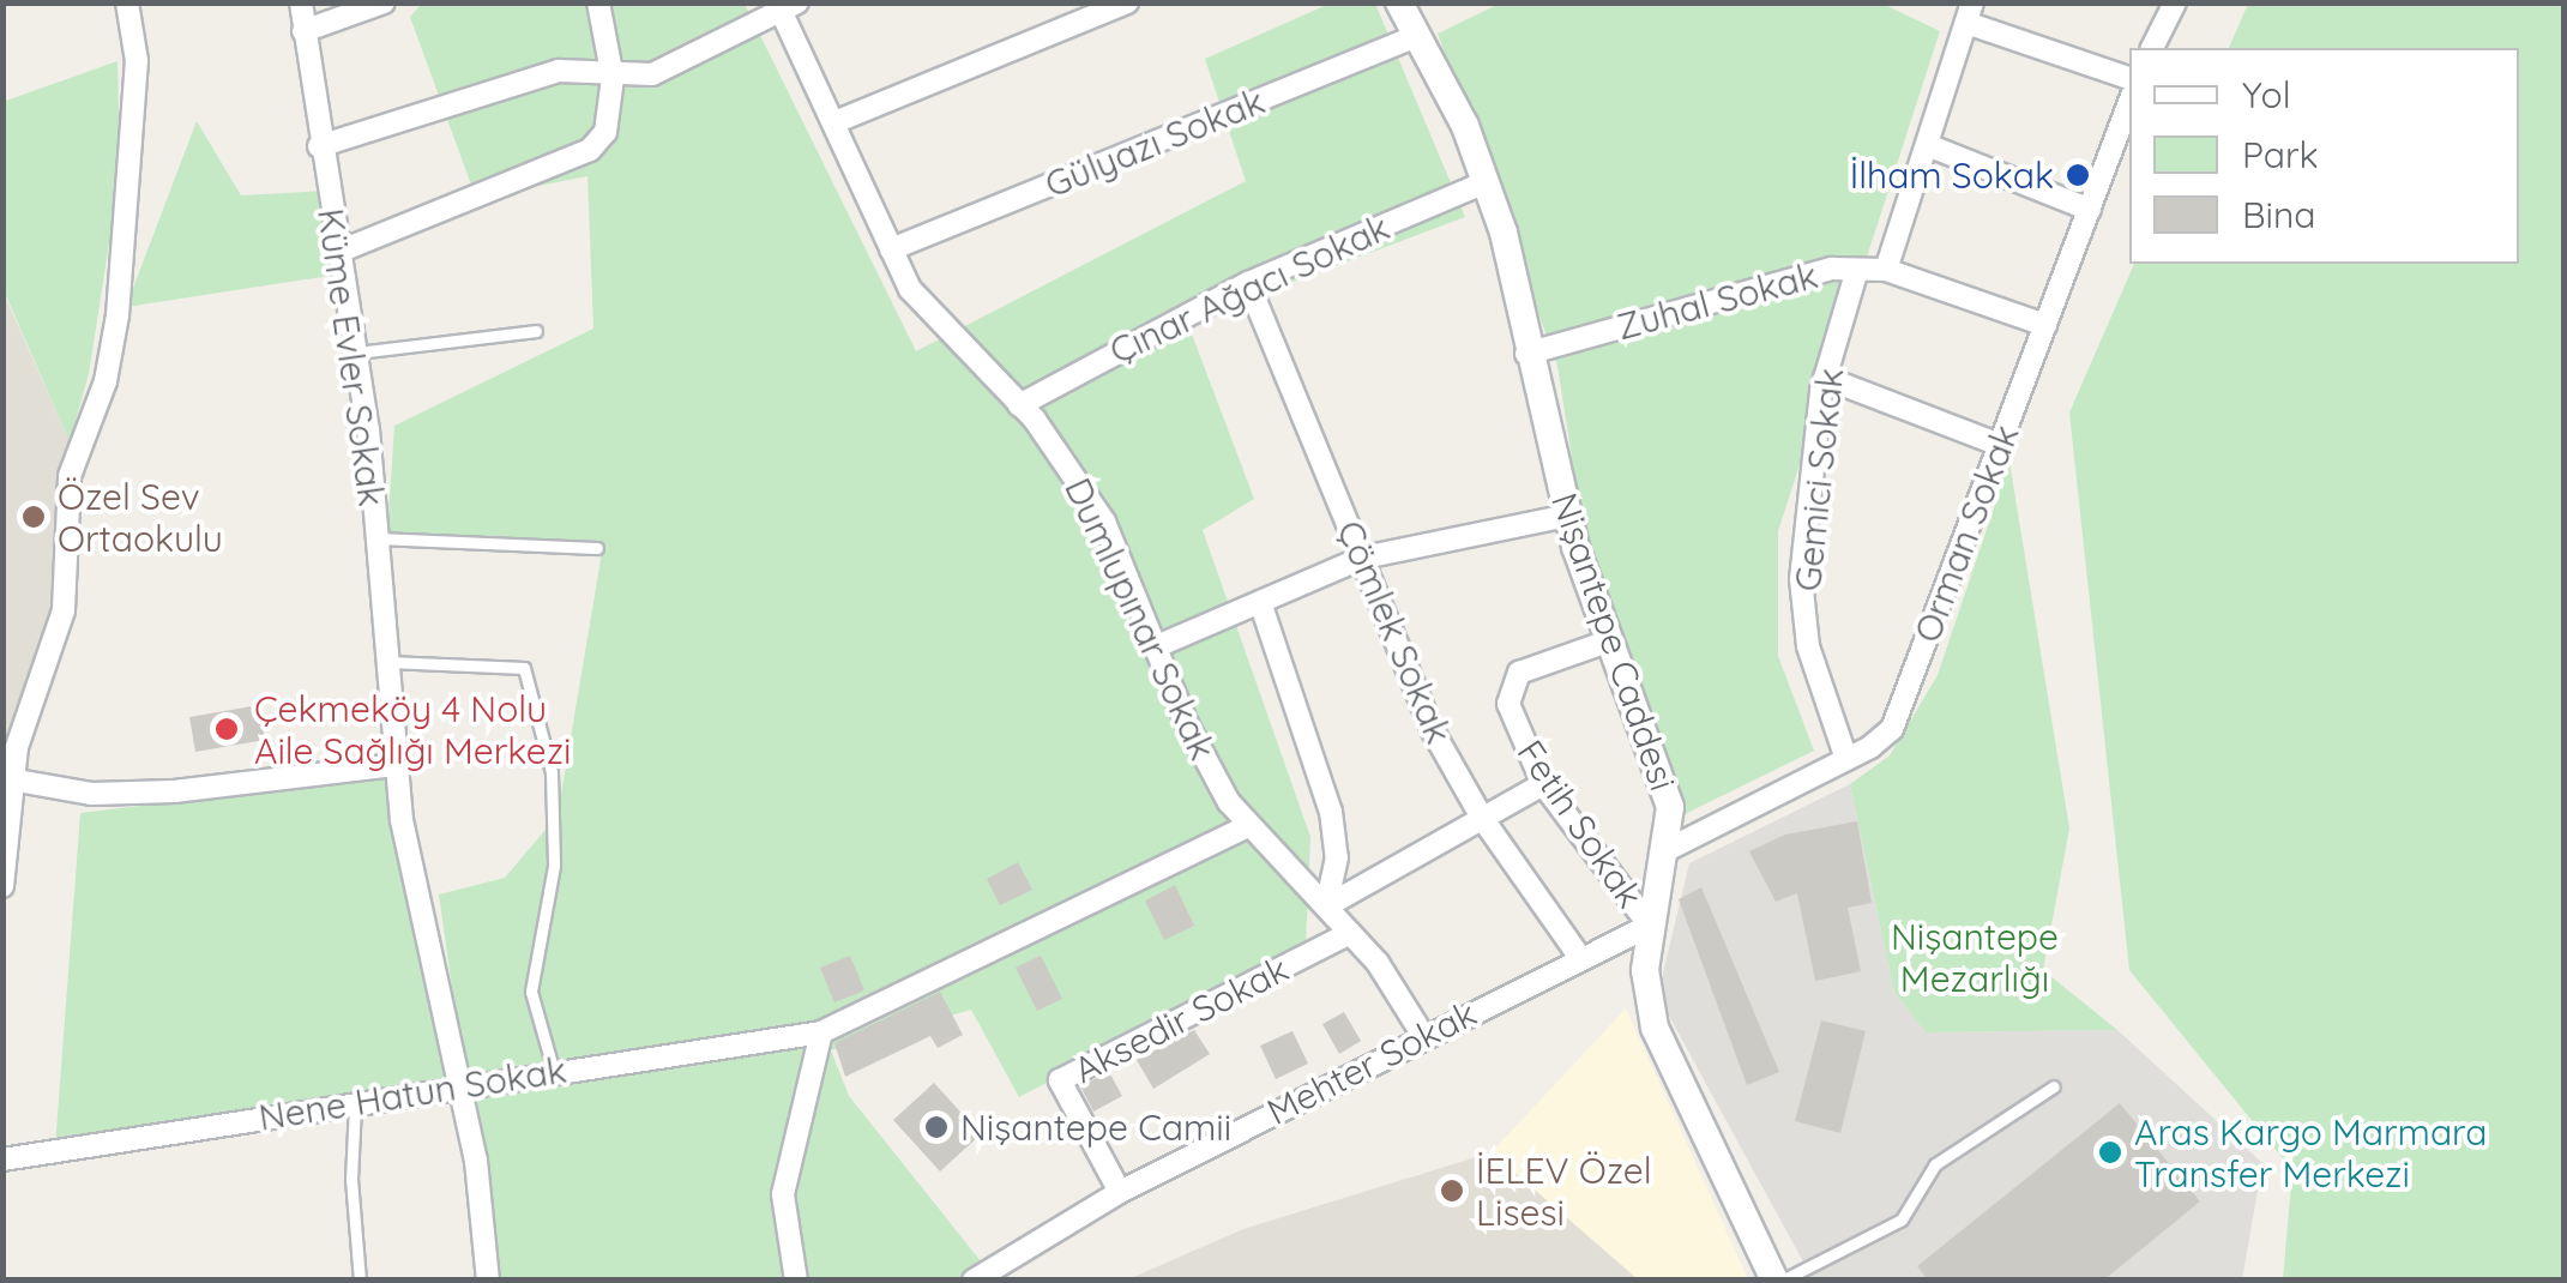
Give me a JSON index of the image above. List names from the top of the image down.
{
  "streets": {
    "street": [
      "Gülyazı Sokak",
      "Çınar Ağacı Sokak",
      "Zuhal Sokak",
      "Küme Evler Sokak",
      "Gemici Sokak",
      "Orman Sokak",
      "Dumlupınar Sokak",
      "Çömlek Sokak",
      "Nişantepe Caddesi",
      "Fetih Sokak",
      "Aksedir Sokak",
      "Mehter Sokak",
      "Nene Hatun Sokak"
    ]
  },
  "crossings": [
    ["Gülyazı Sokak", "Dumlupınar Sokak"],
    ["Gülyazı Sokak", "Nişantepe Caddesi"],
    ["Çınar Ağacı Sokak", "Dumlupınar Sokak"],
    ["Çınar Ağacı Sokak", "Çömlek Sokak"],
    ["Çınar Ağacı Sokak", "Nişantepe Caddesi"],
    ["Zuhal Sokak", "Gemici Sokak"],
    ["Zuhal Sokak", "Orman Sokak"],
    ["Zuhal Sokak", "Nişantepe Caddesi"],
    ["Küme Evler Sokak", "Nene Hatun Sokak"],
    ["Gemici Sokak", "Orman Sokak"],
    ["Orman Sokak", "Nişantepe Caddesi"],
    ["Dumlupınar Sokak", "Aksedir Sokak"],
    ["Dumlupınar Sokak", "Mehter Sokak"],
    ["Dumlupınar Sokak", "Nene Hatun Sokak"],
    ["Çömlek Sokak", "Mehter Sokak"],
    ["Nişantepe Caddesi", "Fetih Sokak"],
    ["Nişantepe Caddesi", "Mehter Sokak"],
    ["Fetih Sokak", "Mehter Sokak"],
    ["Aksedir Sokak", "Mehter Sokak"]
  ],
  "parks": ["Nişantepe Mezarlığı"],
  "places": [
    "İlham Sokak",
    "Özel Sev Ortaokulu",
    "Çekmeköy 4 Nolu Aile Sağlığı Merkezi",
    "Nişantepe Camii",
    "Aras Kargo Marmara Transfer Merkezi",
    "İELEV Özel Lisesi"
  ],
  "legend": ["Yol", "Park", "Bina"]
}
